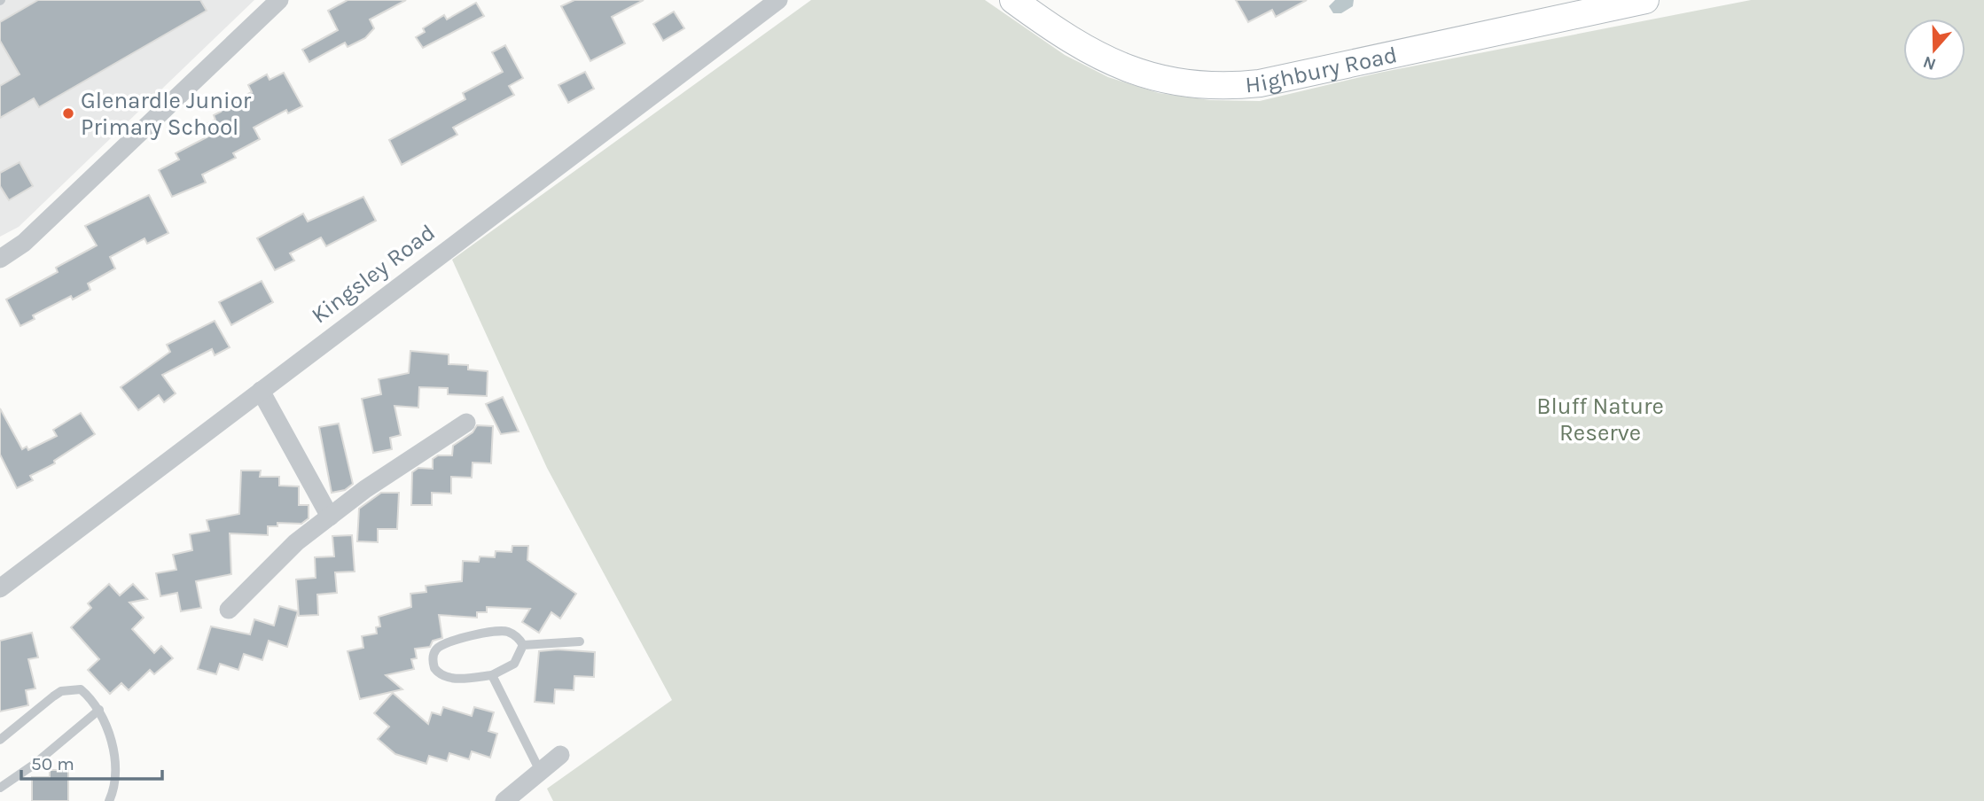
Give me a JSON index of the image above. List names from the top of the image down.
{
  "streets": {
    "street": ["Highbury Road", "Kingsley Road"]
  },
  "parks": ["Bluff Nature Reserve"],
  "places": ["Glenardle Junior Primary School"],
  "scale_bar": "50 m",
  "north": "bottom"
}
